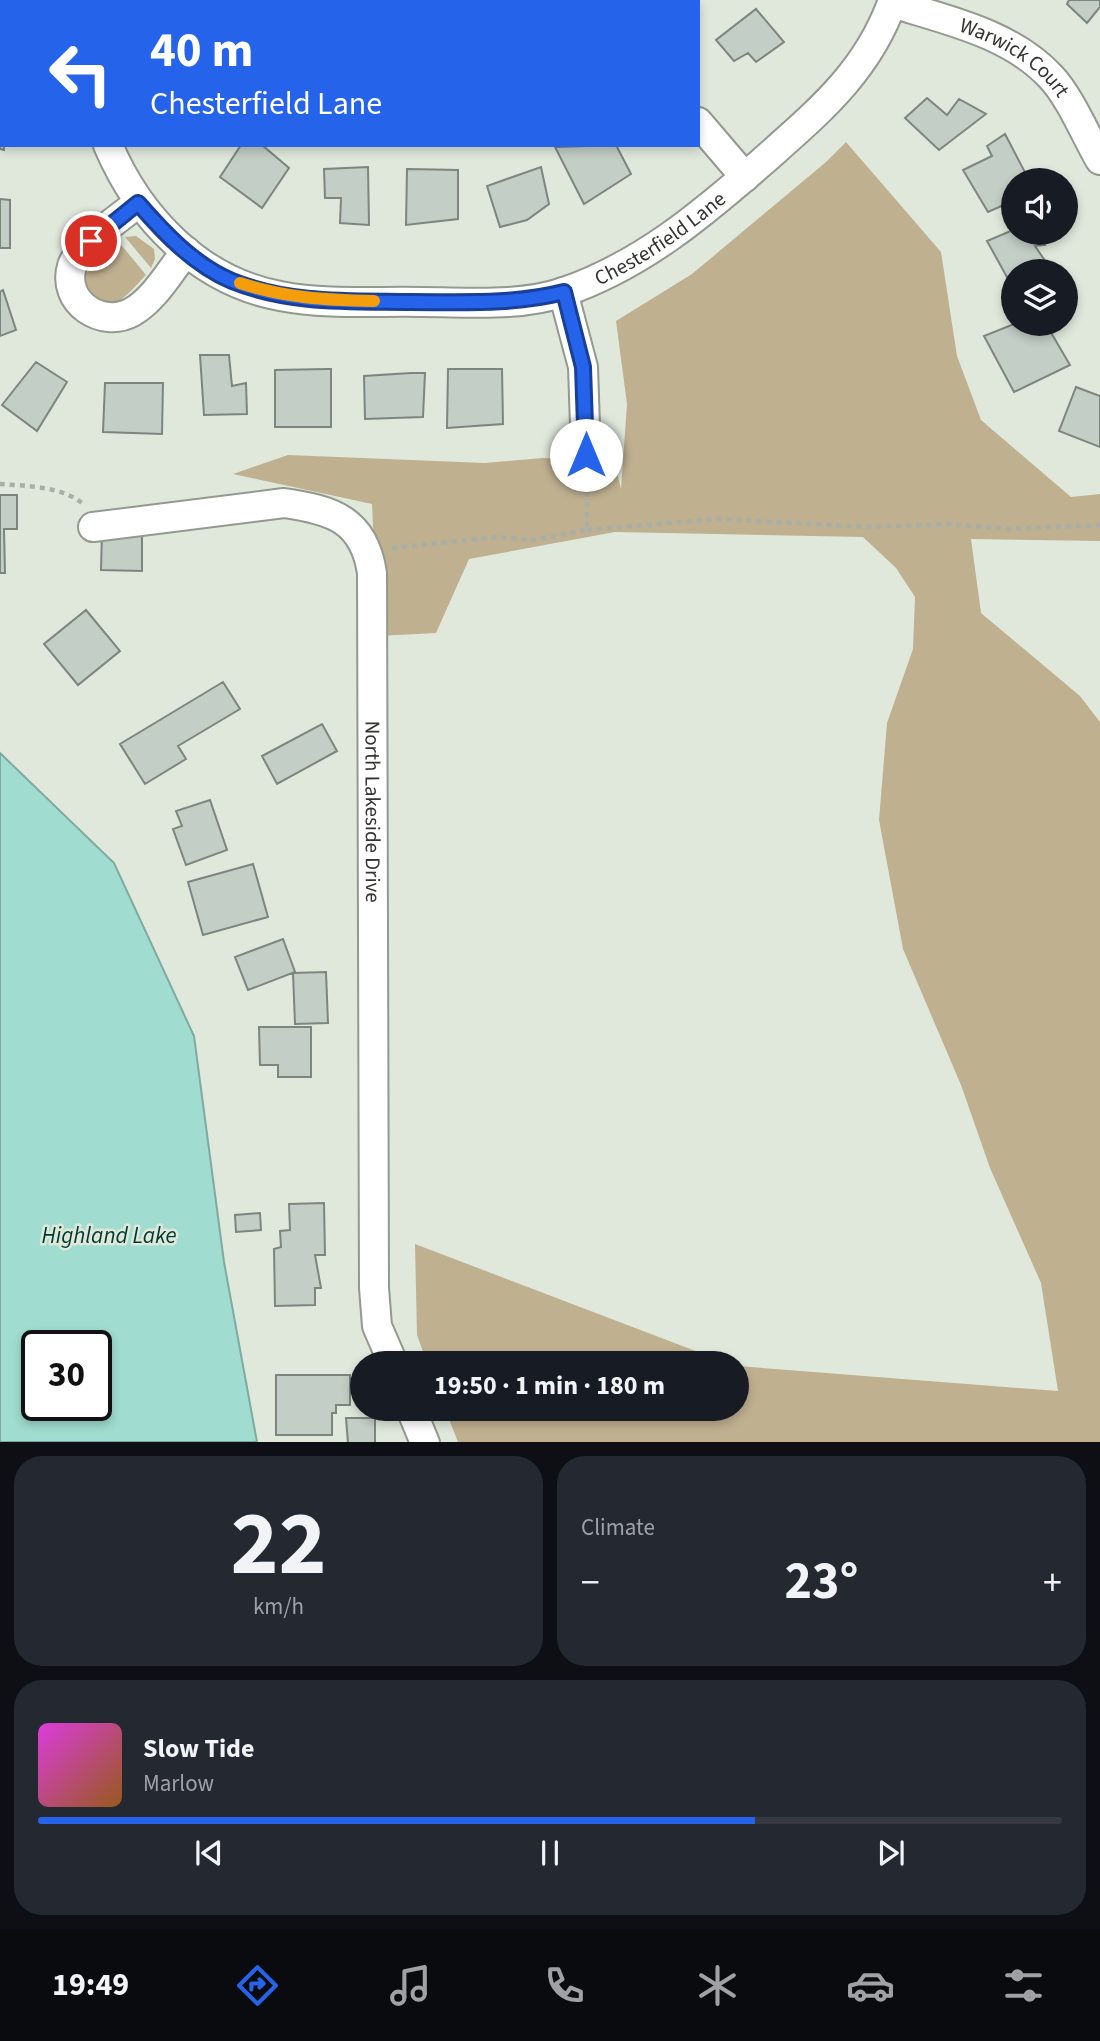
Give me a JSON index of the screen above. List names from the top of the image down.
{
  "streets": {
    "street": ["Warwick Court", "Chesterfield Lane", "North Lakeside Drive"]
  },
  "crossings": [
    ["Warwick Court", "Chesterfield Lane"]
  ],
  "water": ["Highland Lake"],
  "page": {
    "turn": ["40 m", "Chesterfield Lane"],
    "limit": "30",
    "trip": "19:50 · 1 min · 180 m",
    "tile": [
      ["22", "km/h"],
      "Climate"
    ],
    "heat": ["−", "23°", "+"],
    "song": ["Slow Tide", "Marlow"],
    "tabs": "19:49"
  }
}
